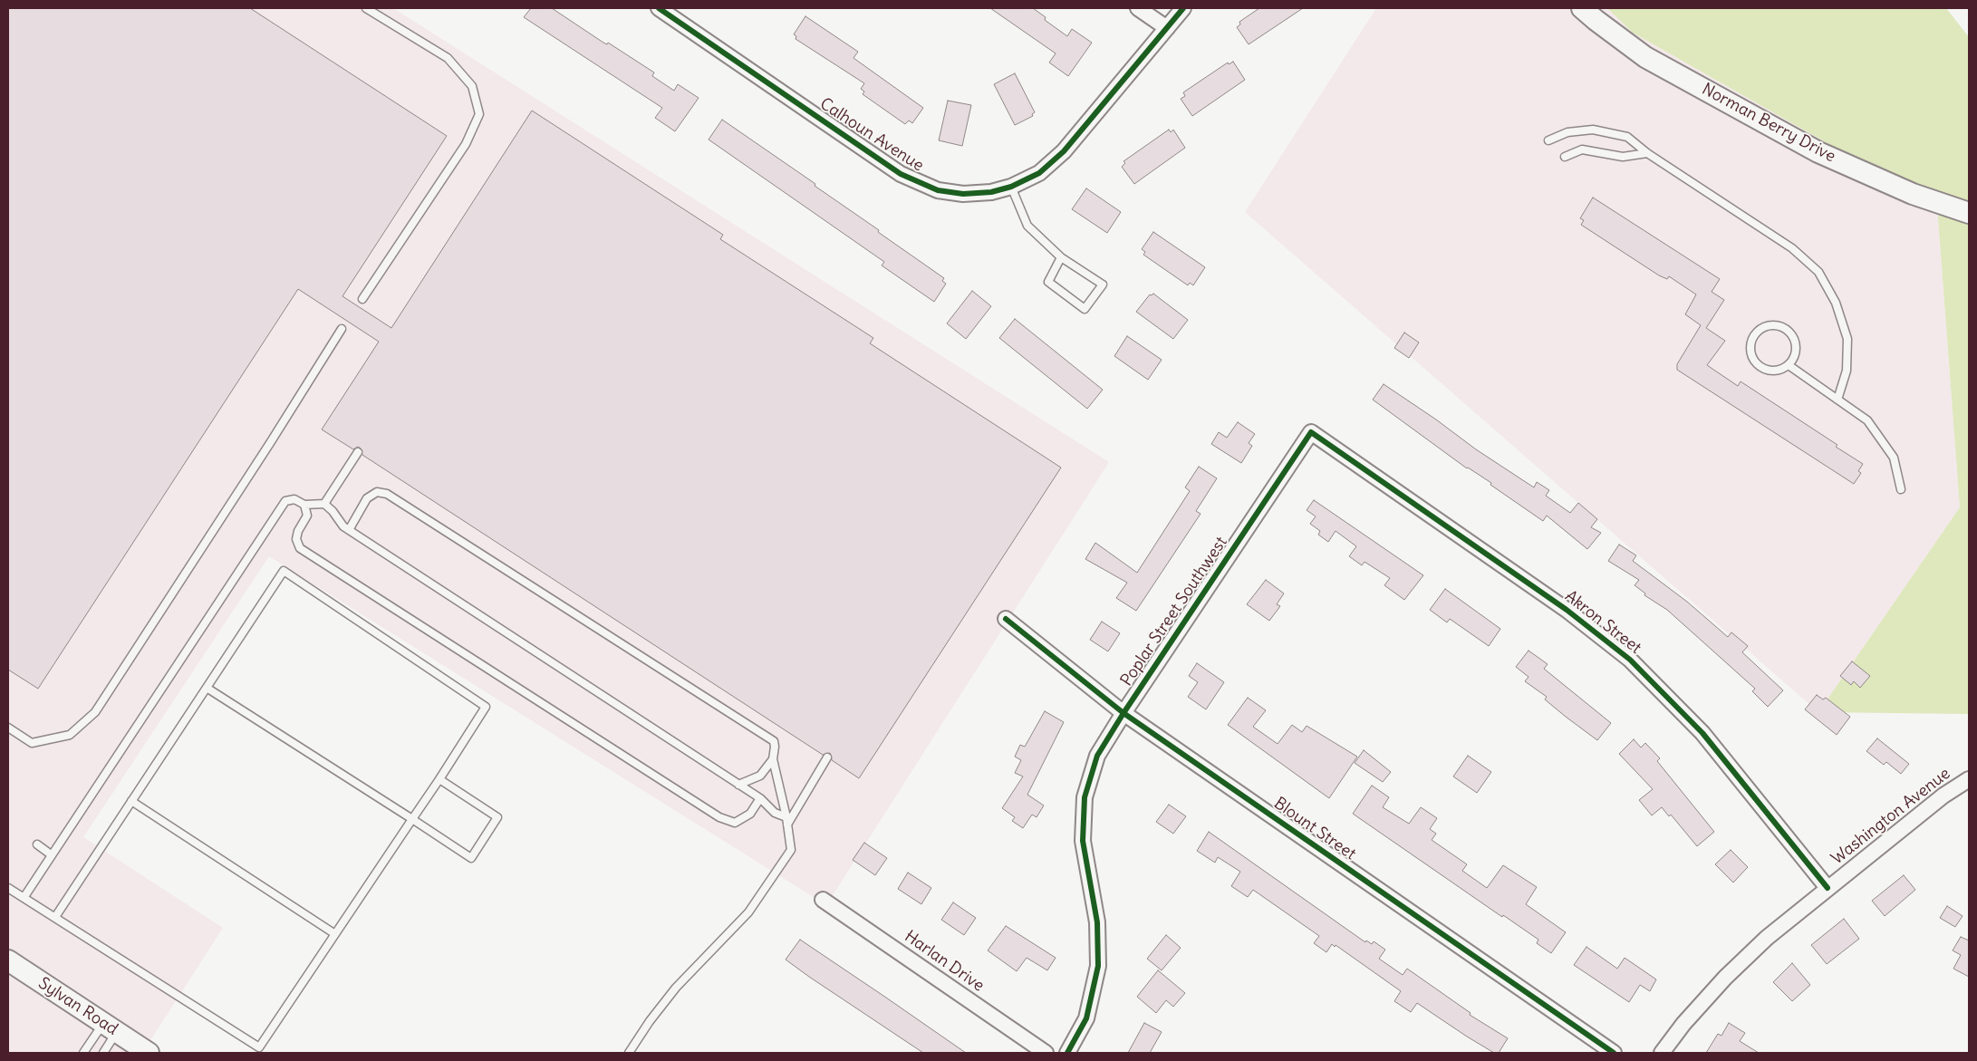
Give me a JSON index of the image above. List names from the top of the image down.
{
  "streets": {
    "main road": ["Norman Berry Drive", "Sylvan Road"],
    "street": [
      "Calhoun Avenue",
      "Poplar Street Southwest",
      "Akron Street",
      "Washington Avenue",
      "Blount Street",
      "Harlan Drive"
    ]
  },
  "crossings": [
    ["Poplar Street Southwest", "Akron Street"],
    ["Poplar Street Southwest", "Blount Street"],
    ["Akron Street", "Washington Avenue"]
  ]
}
